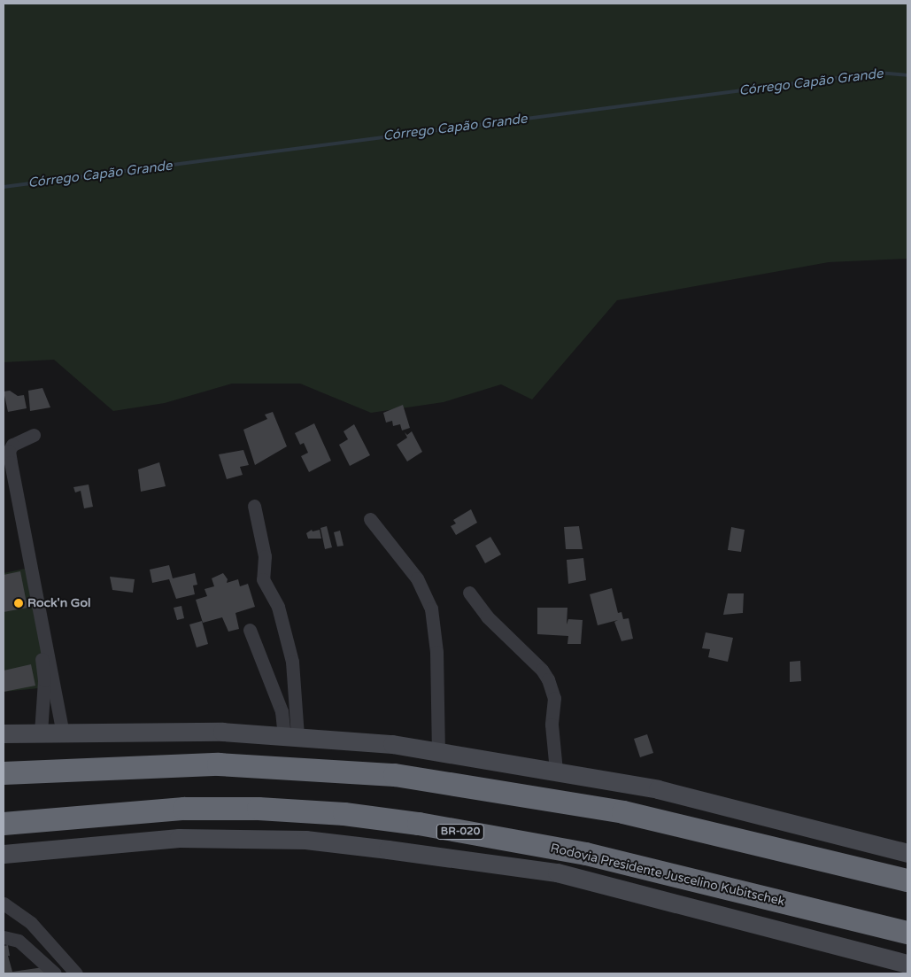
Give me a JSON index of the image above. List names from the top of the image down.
{
  "streets": {
    "highway": ["BR-020", "Rodovia Presidente Juscelino Kubitschek"]
  },
  "water": ["Córrego Capão Grande"],
  "places": ["Rock'n Gol"]
}
